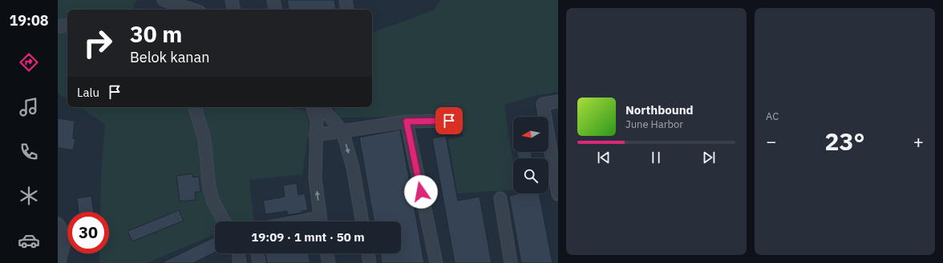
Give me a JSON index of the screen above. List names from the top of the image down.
{
  "north": "left",
  "page": {
    "tabs": "19:08",
    "tile": "AC",
    "turn": ["30 m", "Belok kanan"],
    "then": "Lalu",
    "song": ["Northbound", "June Harbor"],
    "heat": ["−", "23°", "+"],
    "limit": "30",
    "trip": "19:09 · 1 mnt · 50 m"
  }
}
